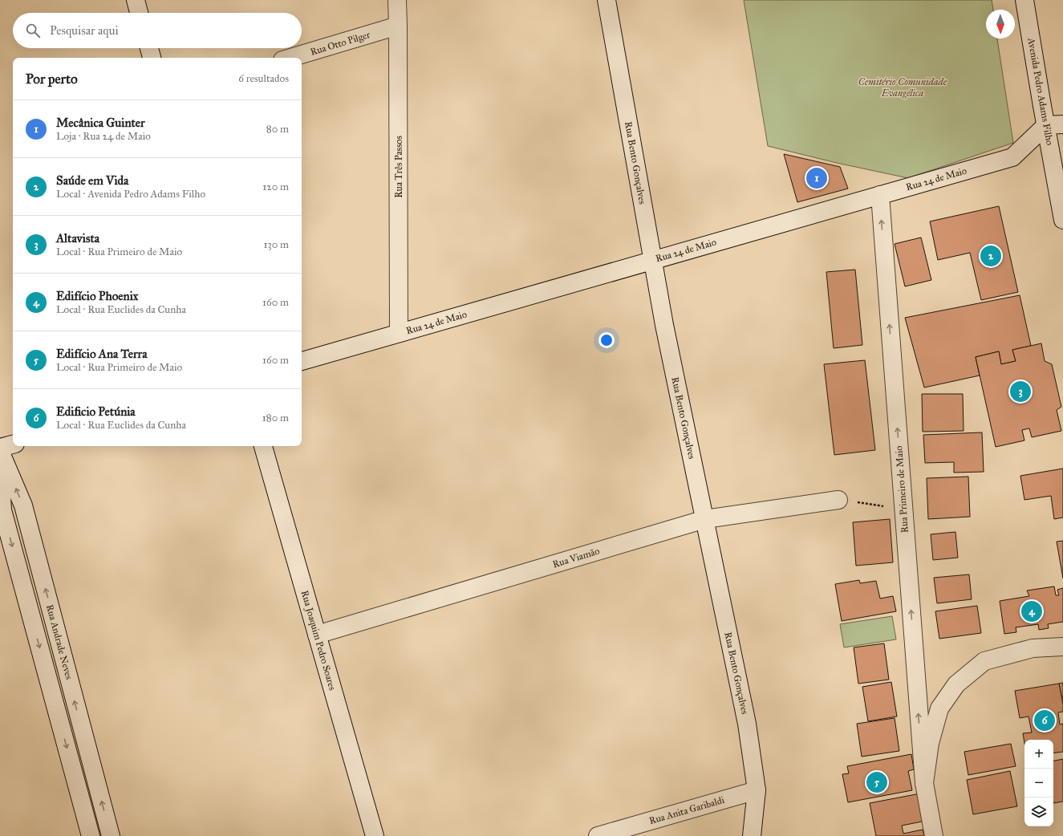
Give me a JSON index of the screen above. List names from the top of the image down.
{
  "streets": {
    "street": [
      "Rua Otto Pilger",
      "Avenida Pedro Adams Filho",
      "Rua Bento Gonçalves",
      "Rua Três Passos",
      "Rua 24 de Maio",
      "Rua Primeiro de Maio",
      "Rua Viamão",
      "Rua Joaquim Pedro Soares",
      "Rua Andrade Neves",
      "Rua Anita Garibaldi"
    ]
  },
  "crossings": [
    ["Rua Otto Pilger", "Rua Três Passos"],
    ["Avenida Pedro Adams Filho", "Rua 24 de Maio"],
    ["Rua Bento Gonçalves", "Rua 24 de Maio"],
    ["Rua Bento Gonçalves", "Rua Viamão"],
    ["Rua Bento Gonçalves", "Rua Anita Garibaldi"],
    ["Rua Três Passos", "Rua 24 de Maio"],
    ["Rua 24 de Maio", "Rua Primeiro de Maio"],
    ["Rua Viamão", "Rua Joaquim Pedro Soares"]
  ],
  "one_way": ["Rua Primeiro de Maio"],
  "parks": ["Cemitério Comunidade Evangélica"],
  "north": "bottom",
  "page": {
    "search": "Pesquisar aqui",
    "heading": ["Por perto", "6 resultados"],
    "list": [
      {
        "mark": "1",
        "name": "Mecânica Guinter",
        "note": "Loja · Rua 24 de Maio",
        "value": "80 m"
      },
      {
        "mark": "2",
        "name": "Saúde em Vida",
        "note": "Local · Avenida Pedro Adams Filho",
        "value": "120 m"
      },
      {
        "mark": "3",
        "name": "Altavista",
        "note": "Local · Rua Primeiro de Maio",
        "value": "130 m"
      },
      {
        "mark": "4",
        "name": "Edifício Phoenix",
        "note": "Local · Rua Euclides da Cunha",
        "value": "160 m"
      },
      {
        "mark": "5",
        "name": "Edifício Ana Terra",
        "note": "Local · Rua Primeiro de Maio",
        "value": "160 m"
      },
      {
        "mark": "6",
        "name": "Edificio Petúnia",
        "note": "Local · Rua Euclides da Cunha",
        "value": "180 m"
      }
    ],
    "pins": [
      "1",
      "2",
      "3",
      "4",
      "6",
      "5"
    ],
    "map_buttons": ["+", "−"]
  }
}
